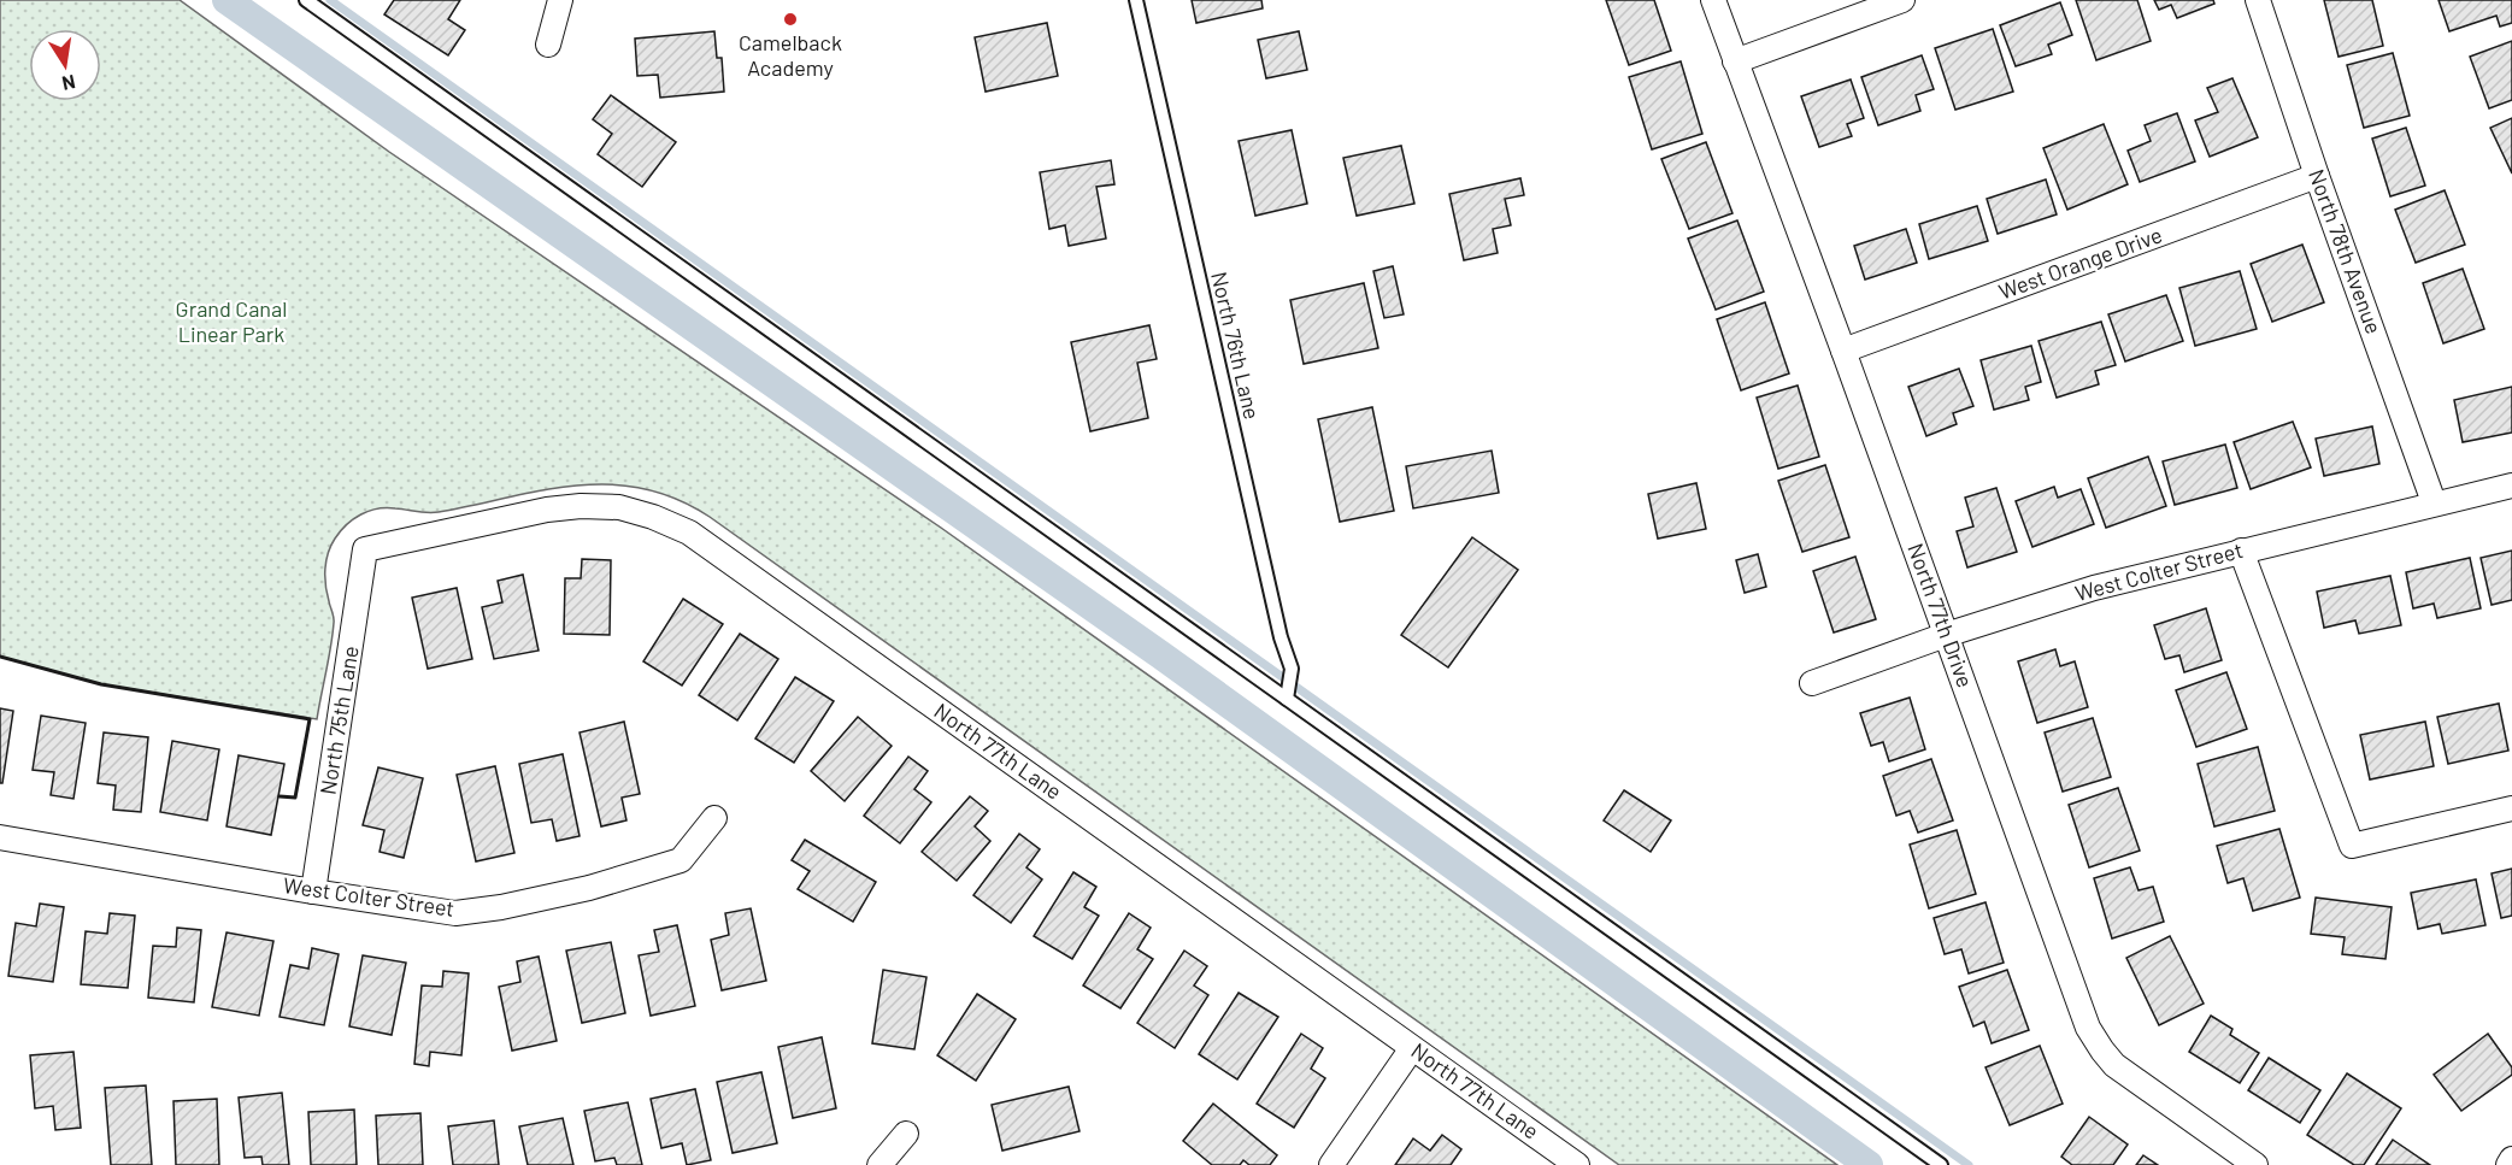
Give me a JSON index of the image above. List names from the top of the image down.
{
  "streets": {
    "street": [
      "North 78th Avenue",
      "West Orange Drive",
      "West Colter Street",
      "North 77th Drive",
      "North 75th Lane",
      "North 77th Lane"
    ],
    "lane": ["North 76th Lane"]
  },
  "crossings": [
    ["North 78th Avenue", "West Orange Drive"],
    ["North 78th Avenue", "West Colter Street"],
    ["West Orange Drive", "North 77th Drive"],
    ["West Colter Street", "North 77th Drive"],
    ["West Colter Street", "North 75th Lane"],
    ["North 75th Lane", "North 77th Lane"]
  ],
  "parks": ["Grand Canal Linear Park"],
  "places": ["Camelback Academy"],
  "north": "bottom"
}
